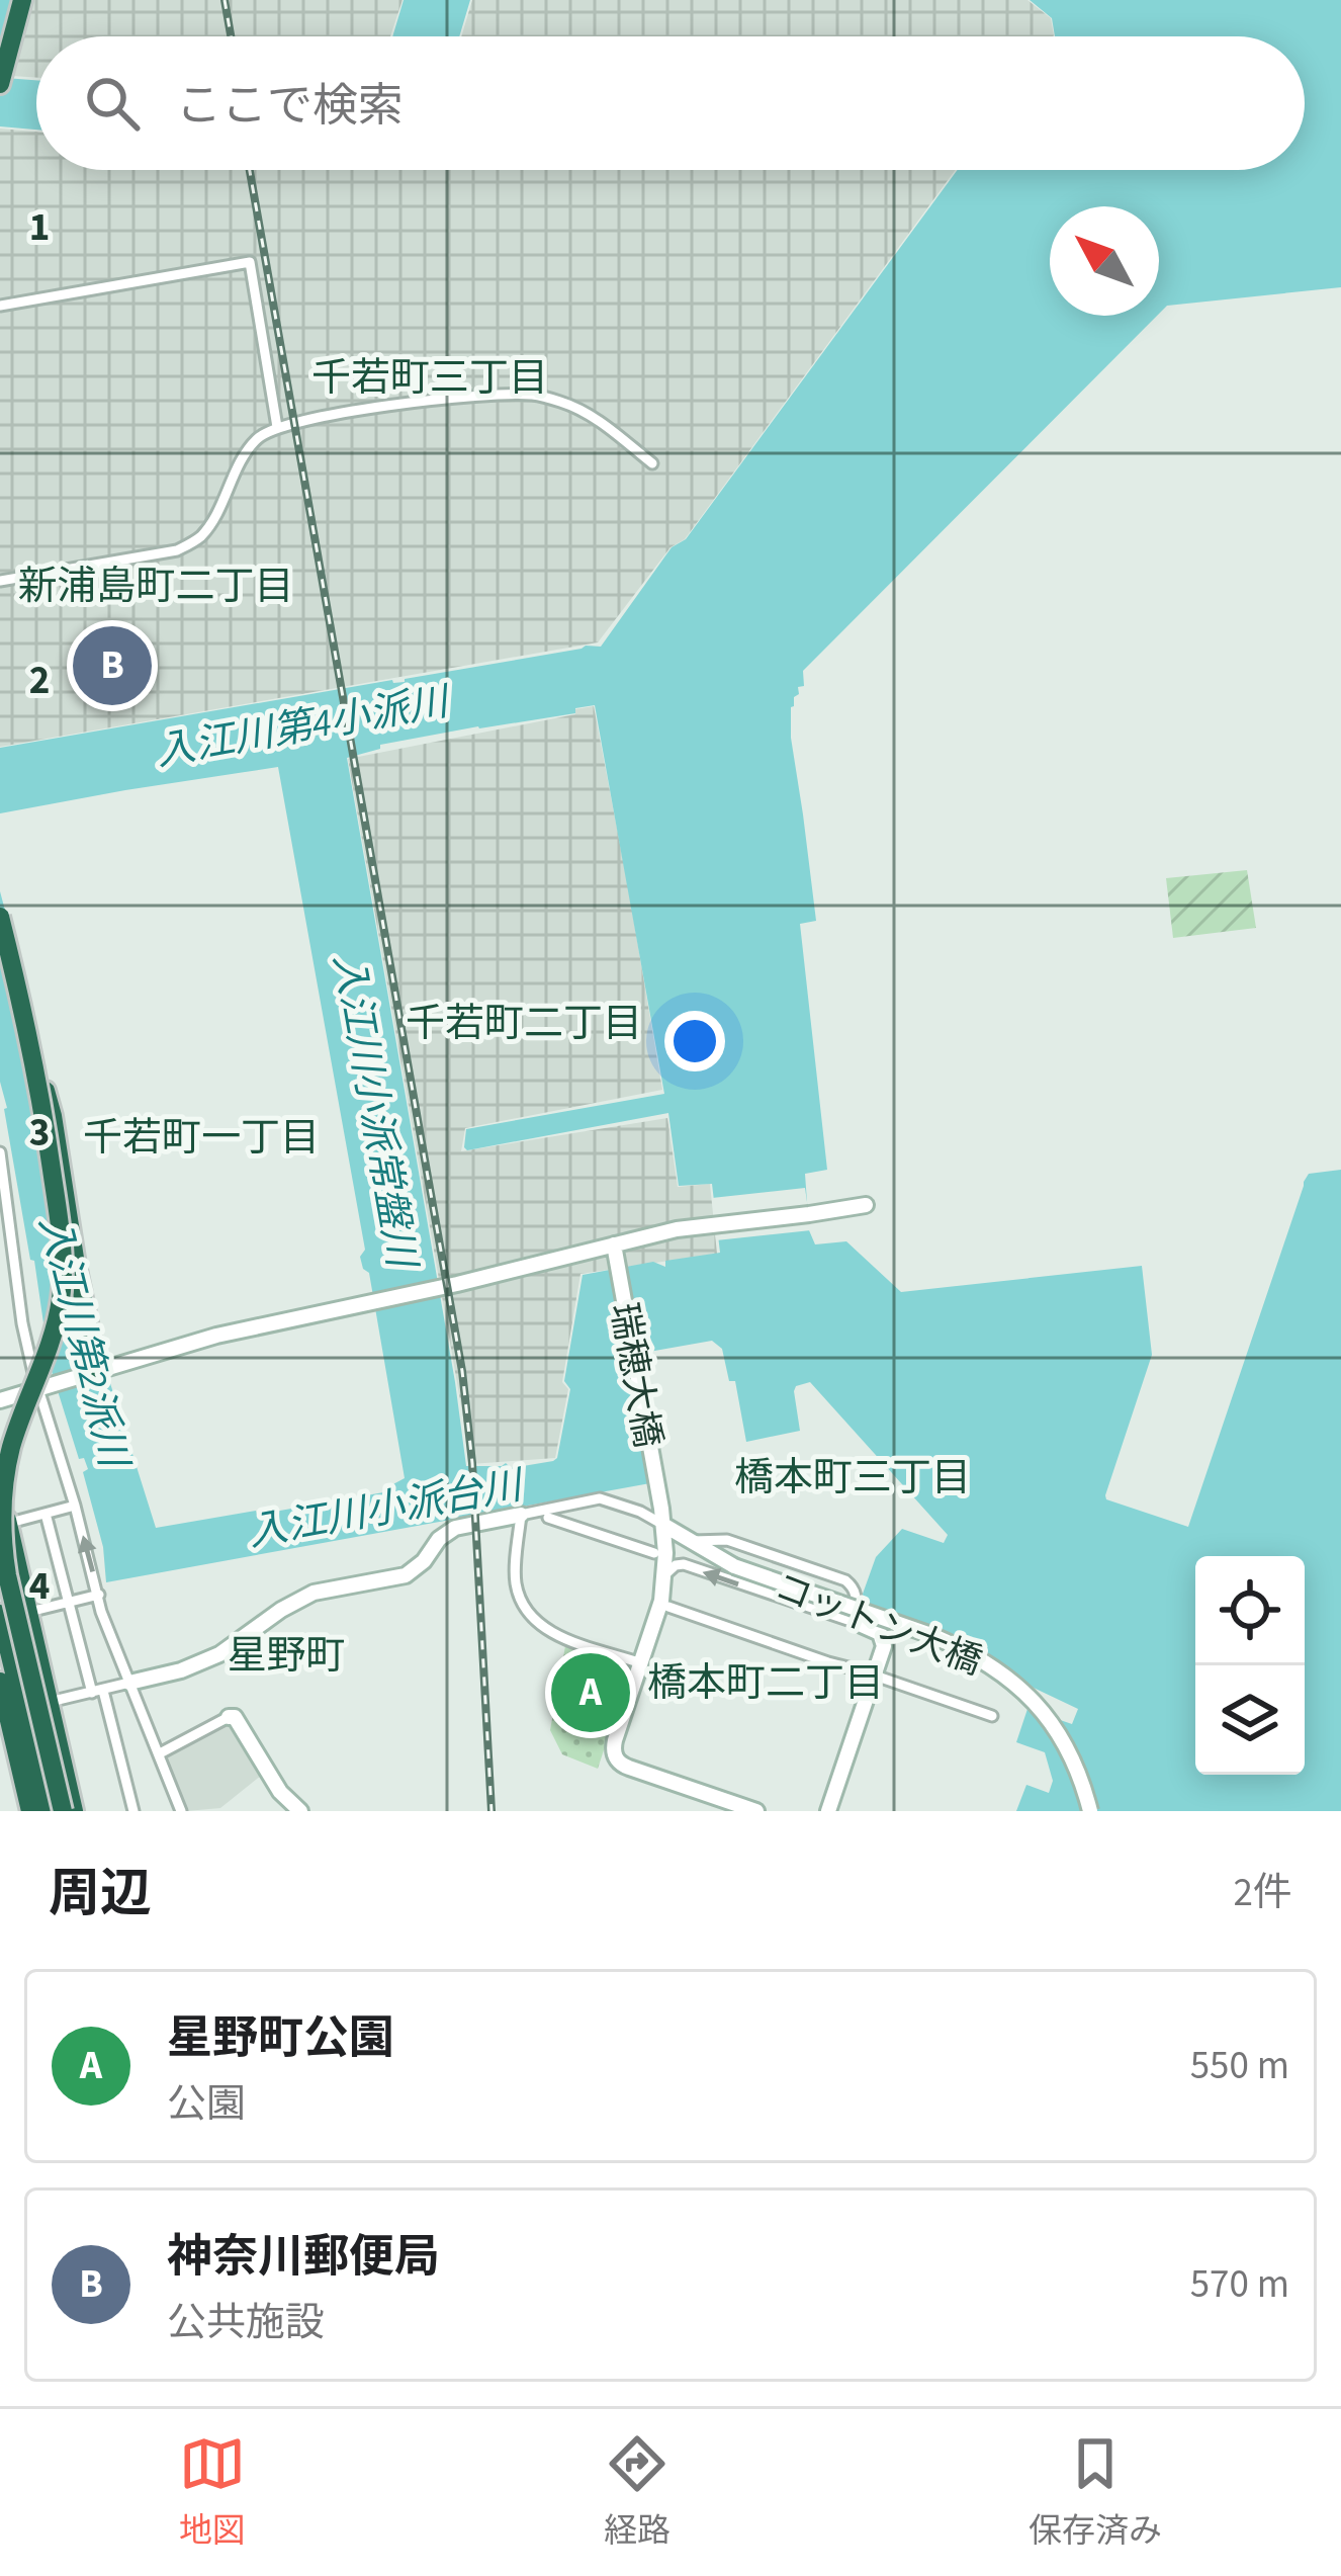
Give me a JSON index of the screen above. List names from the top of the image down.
{
  "streets": {
    "street": ["瑞穂大橋", "コットン大橋"]
  },
  "crossings": [
    ["瑞穂大橋", "コットン大橋"]
  ],
  "districts": [
    "千若町三丁目",
    "新浦島町二丁目",
    "千若町二丁目",
    "千若町一丁目",
    "橋本町三丁目",
    "星野町",
    "橋本町二丁目"
  ],
  "water": [
    "入江川第4小派川",
    "入江川小派常盤川",
    "入江川第2派川",
    "入江川小派台川"
  ],
  "north": "top left",
  "page": {
    "search": "ここで検索",
    "pins": ["B", "A"],
    "heading": ["周辺", "2件"],
    "list": [
      {
        "mark": "A",
        "name": "星野町公園",
        "note": "公園",
        "value": "550 m"
      },
      {
        "mark": "B",
        "name": "神奈川郵便局",
        "note": "公共施設",
        "value": "570 m"
      }
    ],
    "nav": ["地図", "経路", "保存済み"]
  },
  "grid": {
    "rows": [
      "1",
      "2",
      "3",
      "4"
    ]
  }
}
